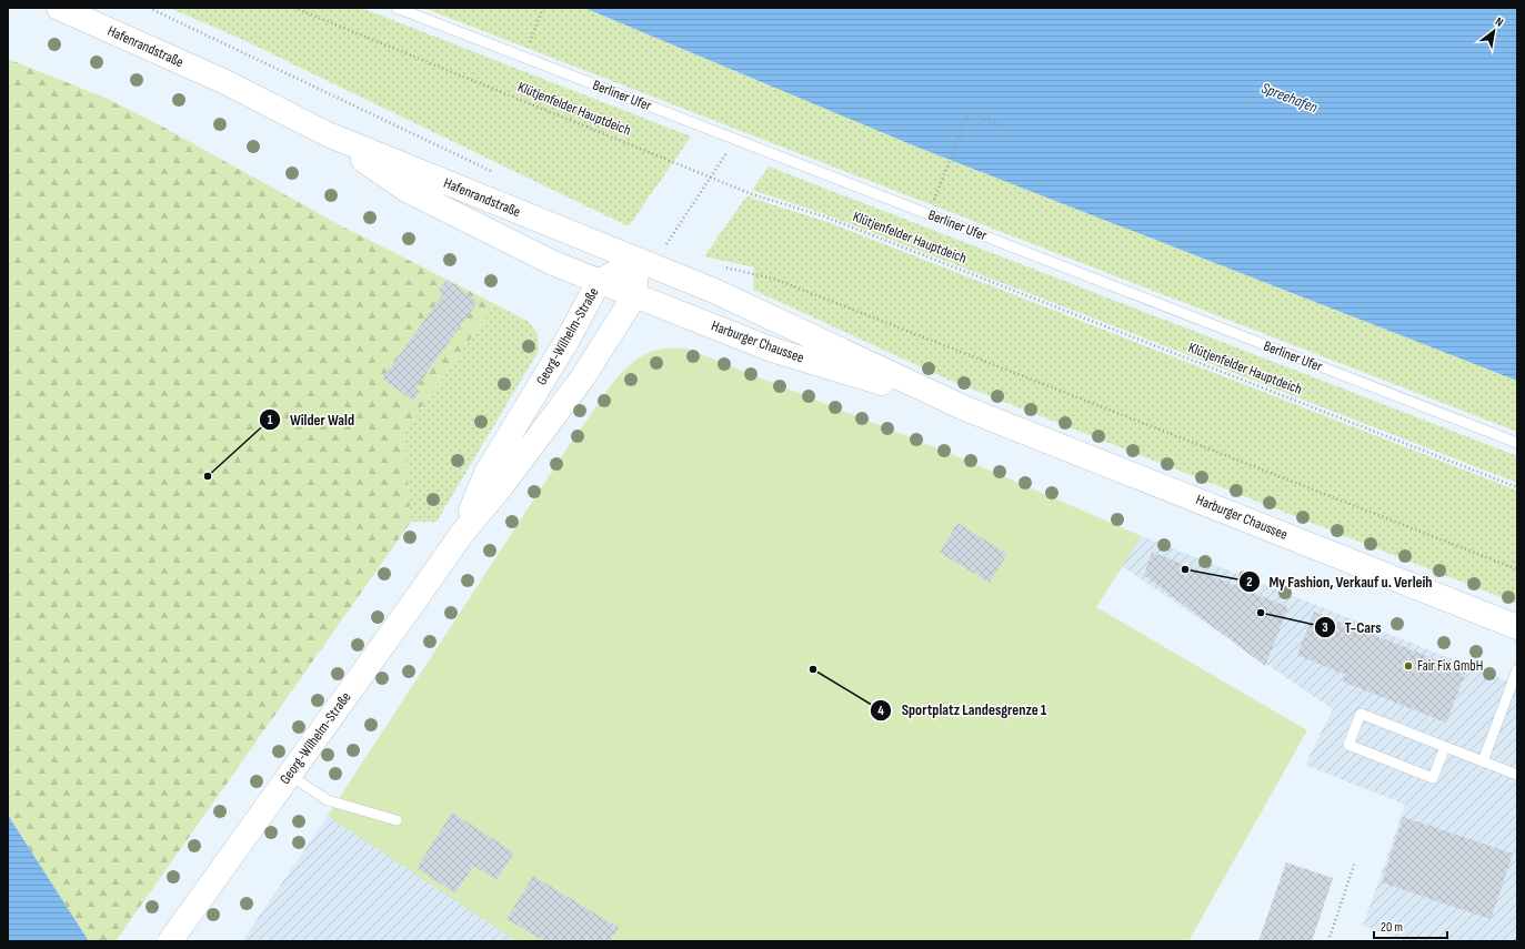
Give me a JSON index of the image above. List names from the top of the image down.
{
  "streets": {
    "main road": ["Hafenrandstraße", "Georg-Wilhelm-Straße", "Harburger Chaussee"],
    "lane": ["Berliner Ufer"],
    "path": ["Klütjenfelder Hauptdeich"]
  },
  "crossings": [
    ["Hafenrandstraße", "Georg-Wilhelm-Straße"],
    ["Hafenrandstraße", "Harburger Chaussee"],
    ["Georg-Wilhelm-Straße", "Harburger Chaussee"]
  ],
  "water": ["Spreehafen"],
  "places": [
    "Wilder Wald",
    "My Fashion, Verkauf u. Verleih",
    "T-Cars",
    "Fair Fix GmbH",
    "Sportplatz Landesgrenze 1"
  ],
  "scale_bar": "20 m",
  "north": "top right"
}
